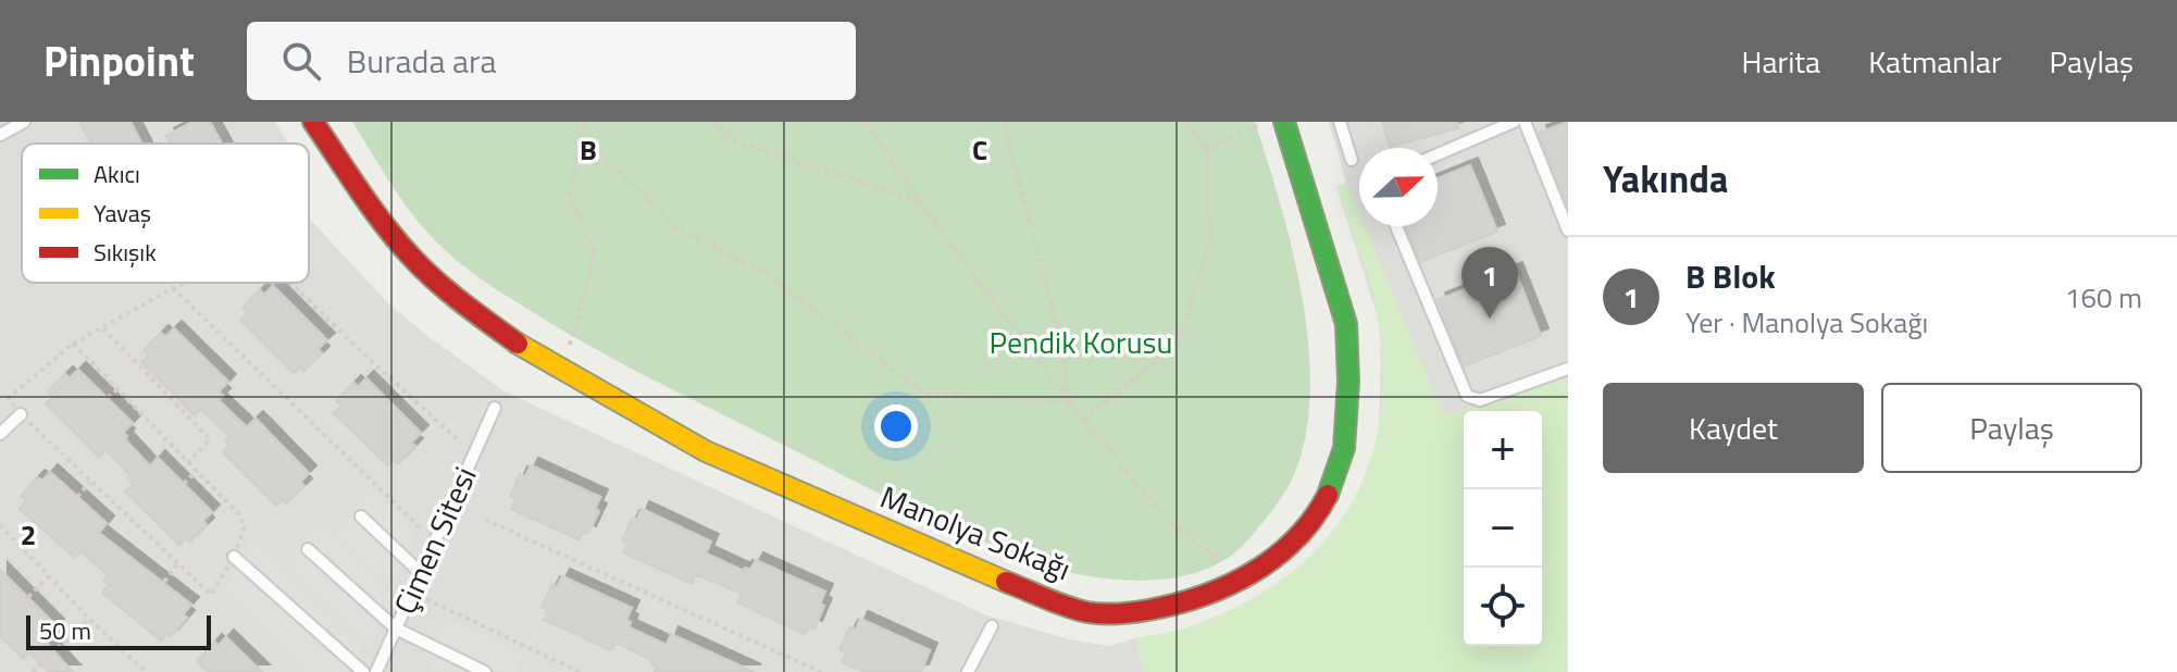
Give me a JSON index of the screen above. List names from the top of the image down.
{
  "streets": {
    "street": ["Manolya Sokağı"],
    "lane": ["Çimen Sitesi"]
  },
  "parks": ["Pendik Korusu"],
  "legend": ["Akıcı", "Yavaş", "Sıkışık"],
  "scale_bar": "50 m",
  "north": "right",
  "page": {
    "header": "Pinpoint",
    "search": "Burada ara",
    "nav": ["Harita", "Katmanlar", "Paylaş"],
    "heading": "Yakında",
    "list": [
      {
        "mark": "1",
        "name": "B Blok",
        "note": "Yer · Manolya Sokağı",
        "value": "160 m"
      }
    ],
    "pins": "1",
    "buttons": ["Kaydet", "Paylaş"],
    "map_buttons": ["+", "−"],
    "scale": "50 m"
  },
  "grid": {
    "columns": ["B", "C"],
    "rows": ["2"]
  }
}
